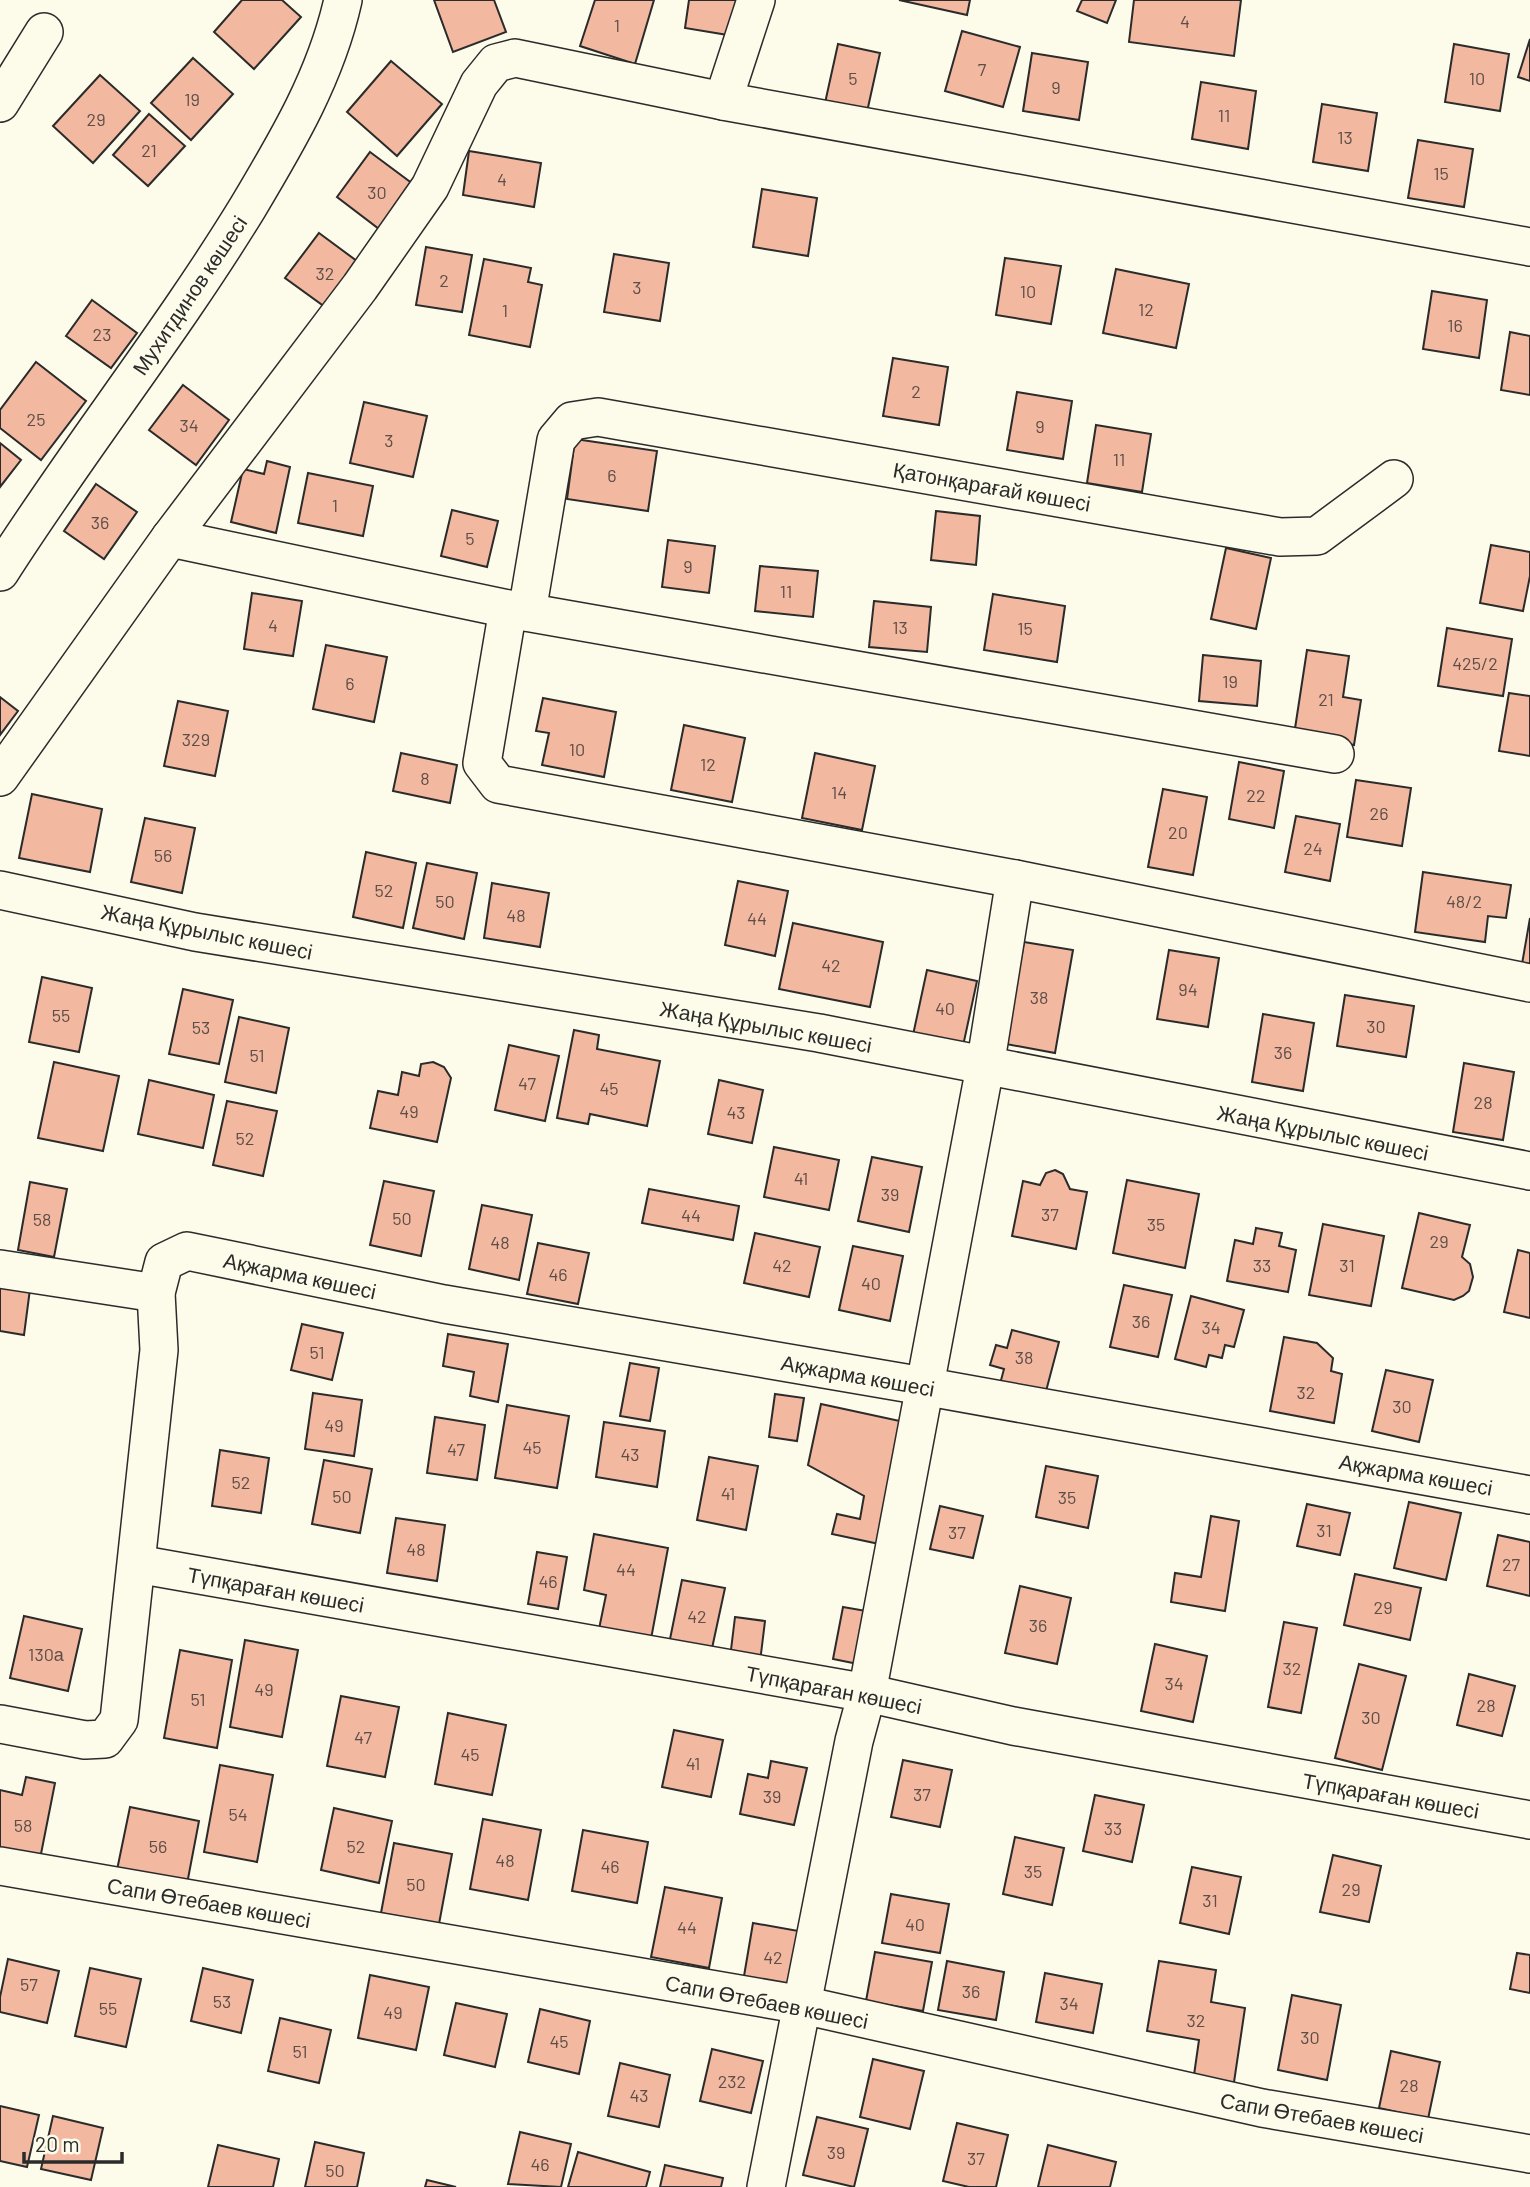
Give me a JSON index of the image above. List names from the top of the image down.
{
  "streets": {
    "street": [
      "Мухитдинов көшесі",
      "Қатонқарағай көшесі",
      "Жаңа Құрылыс көшесі",
      "Ақжарма көшесі",
      "Түпқараған көшесі",
      "Сапи Өтебаев көшесі"
    ]
  },
  "house_numbers": [
    "4",
    "1",
    "7",
    "5",
    "10",
    "9",
    "19",
    "11",
    "29",
    "13",
    "21",
    "15",
    "4",
    "30",
    "32",
    "2",
    "3",
    "10",
    "12",
    "1",
    "16",
    "23",
    "2",
    "25",
    "34",
    "9",
    "3",
    "11",
    "6",
    "1",
    "36",
    "5",
    "9",
    "11",
    "4",
    "13",
    "15",
    "425/2",
    "19",
    "6",
    "21",
    "329",
    "10",
    "12",
    "8",
    "14",
    "22",
    "26",
    "20",
    "24",
    "56",
    "52",
    "50",
    "48/2",
    "48",
    "44",
    "42",
    "94",
    "38",
    "40",
    "55",
    "30",
    "53",
    "36",
    "51",
    "47",
    "45",
    "28",
    "49",
    "43",
    "52",
    "41",
    "39",
    "37",
    "44",
    "50",
    "58",
    "35",
    "29",
    "48",
    "42",
    "33",
    "31",
    "46",
    "40",
    "36",
    "34",
    "51",
    "38",
    "32",
    "30",
    "49",
    "45",
    "47",
    "43",
    "52",
    "41",
    "50",
    "35",
    "31",
    "37",
    "48",
    "27",
    "44",
    "46",
    "29",
    "42",
    "36",
    "130а",
    "32",
    "34",
    "49",
    "51",
    "28",
    "30",
    "47",
    "45",
    "41",
    "37",
    "39",
    "54",
    "58",
    "33",
    "56",
    "52",
    "48",
    "46",
    "35",
    "50",
    "29",
    "31",
    "40",
    "44",
    "42",
    "57",
    "36",
    "53",
    "34",
    "55",
    "49",
    "32",
    "30",
    "45",
    "51",
    "232",
    "28",
    "43",
    "39",
    "37",
    "46",
    "50"
  ],
  "scale_bar": "20 m"
}
